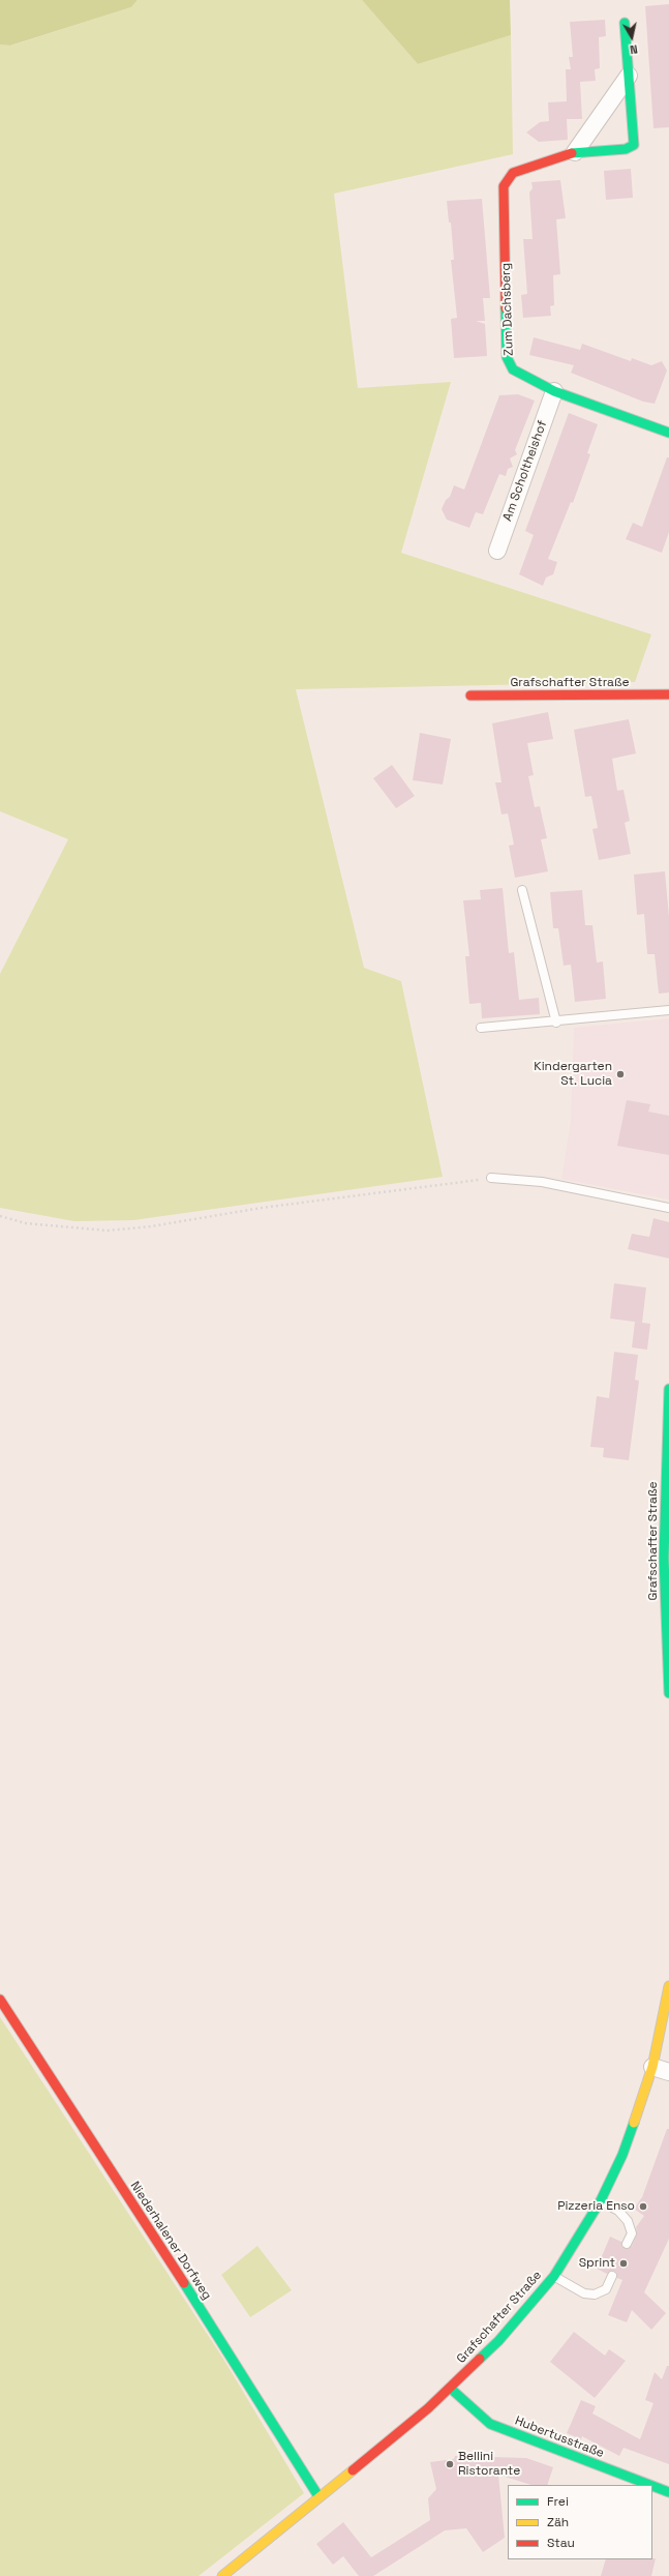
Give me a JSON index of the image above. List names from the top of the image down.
{
  "streets": {
    "street": [
      "Zum Dachsberg",
      "Am Scholtheishof",
      "Grafschafter Straße",
      "Niederhalener Dorfweg",
      "Hubertusstraße"
    ]
  },
  "crossings": [
    ["Zum Dachsberg", "Am Scholtheishof"],
    ["Grafschafter Straße", "Niederhalener Dorfweg"],
    ["Grafschafter Straße", "Hubertusstraße"]
  ],
  "places": [
    "Kindergarten St. Lucia",
    "Pizzeria Enso",
    "Sprint",
    "Bellini Ristorante"
  ],
  "legend": ["Frei", "Zäh", "Stau"],
  "north": "bottom"
}
